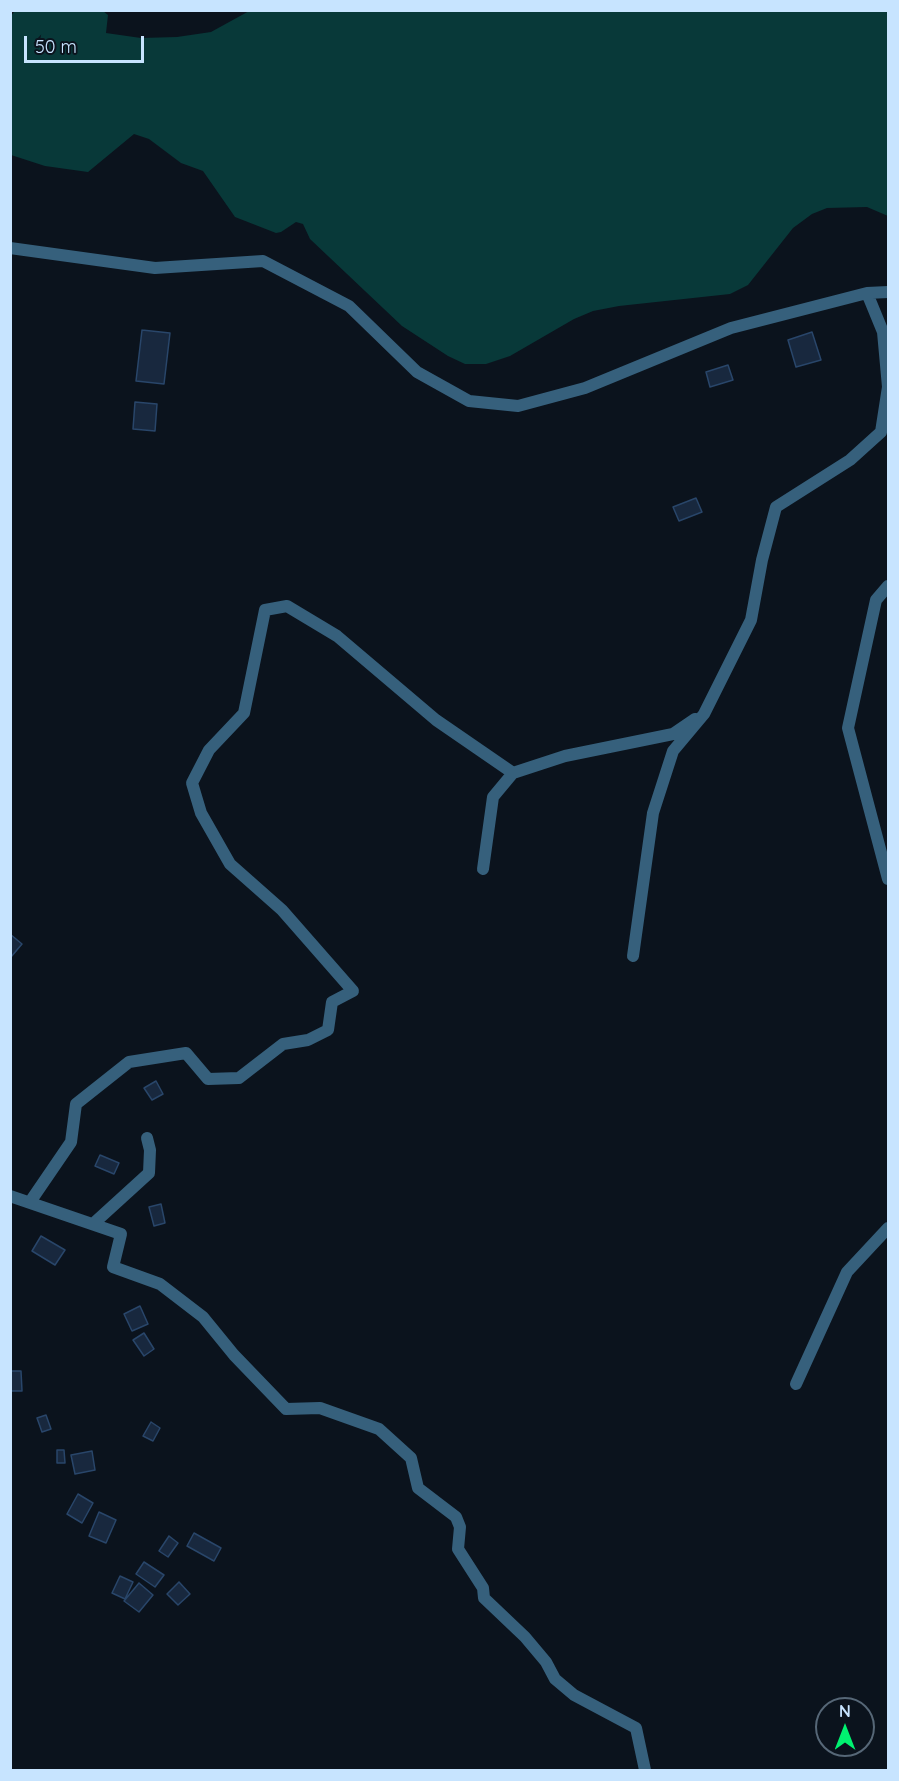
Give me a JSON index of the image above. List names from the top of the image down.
{
  "scale_bar": "50 m",
  "north": "top"
}
